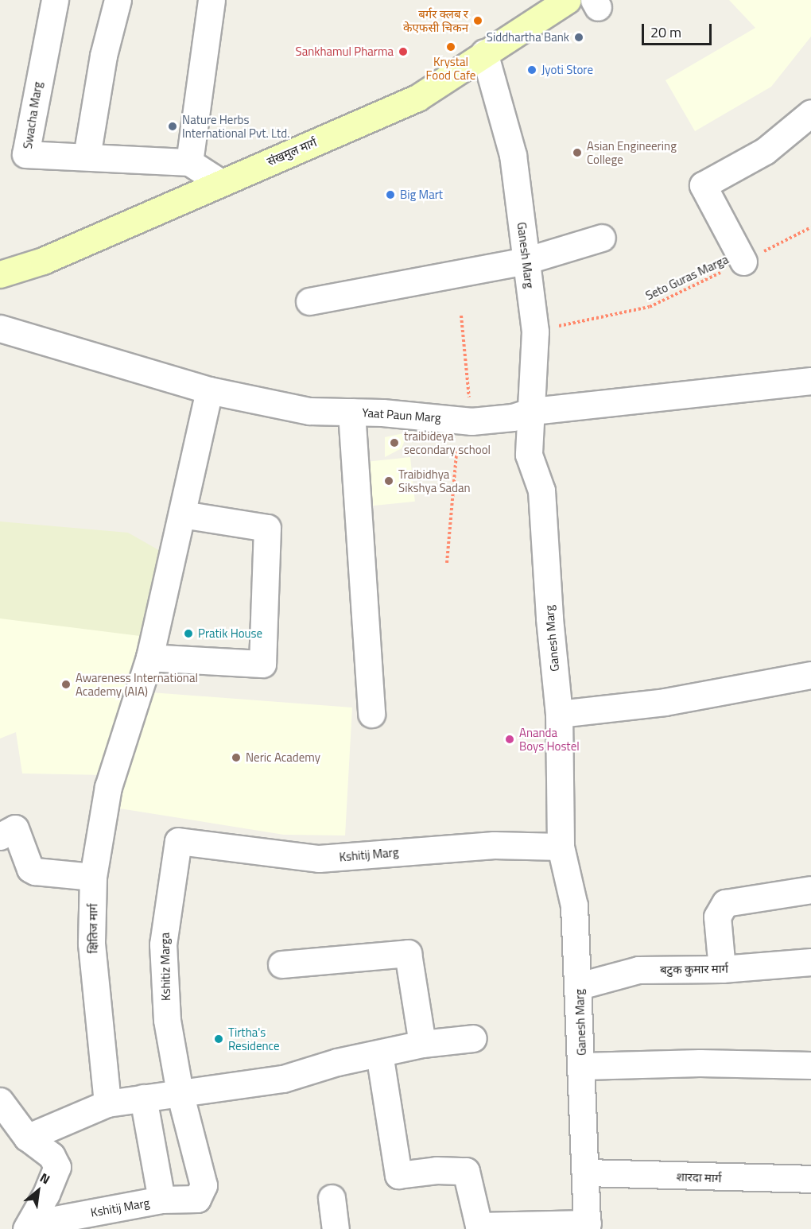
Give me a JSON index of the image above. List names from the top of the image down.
{
  "streets": {
    "main road": ["संखमुल मार्ग"],
    "street": [
      "Swacha Marg",
      "Ganesh Marg",
      "Yaat Paun Marg",
      "Kshitij Marg",
      "क्षितिज मार्ग",
      "Kshitiz Marga",
      "बटुक कुमार मार्ग",
      "शारदा मार्ग"
    ],
    "path": ["Seto Guras Marga"]
  },
  "crossings": [
    ["संखमुल मार्ग", "Ganesh Marg"],
    ["Ganesh Marg", "Seto Guras Marga"],
    ["Ganesh Marg", "Yaat Paun Marg"],
    ["Ganesh Marg", "Kshitij Marg"],
    ["Ganesh Marg", "बटुक कुमार मार्ग"],
    ["Ganesh Marg", "शारदा मार्ग"],
    ["Kshitij Marg", "Kshitiz Marga"]
  ],
  "places": [
    "बर्गर क्लब र केएफसी चिकन",
    "Siddhartha Bank",
    "Krystal Food Cafe",
    "Sankhamul Pharma",
    "Jyoti Store",
    "Nature Herbs International Pvt. Ltd.",
    "Asian Engineering College",
    "Big Mart",
    "traibideya secondary school",
    "Traibidhya Sikshya Sadan",
    "Pratik House",
    "Awareness International Academy (AIA)",
    "Ananda Boys Hostel",
    "Neric Academy",
    "Tirtha's Residence"
  ],
  "scale_bar": "20 m",
  "north": "top right"
}
